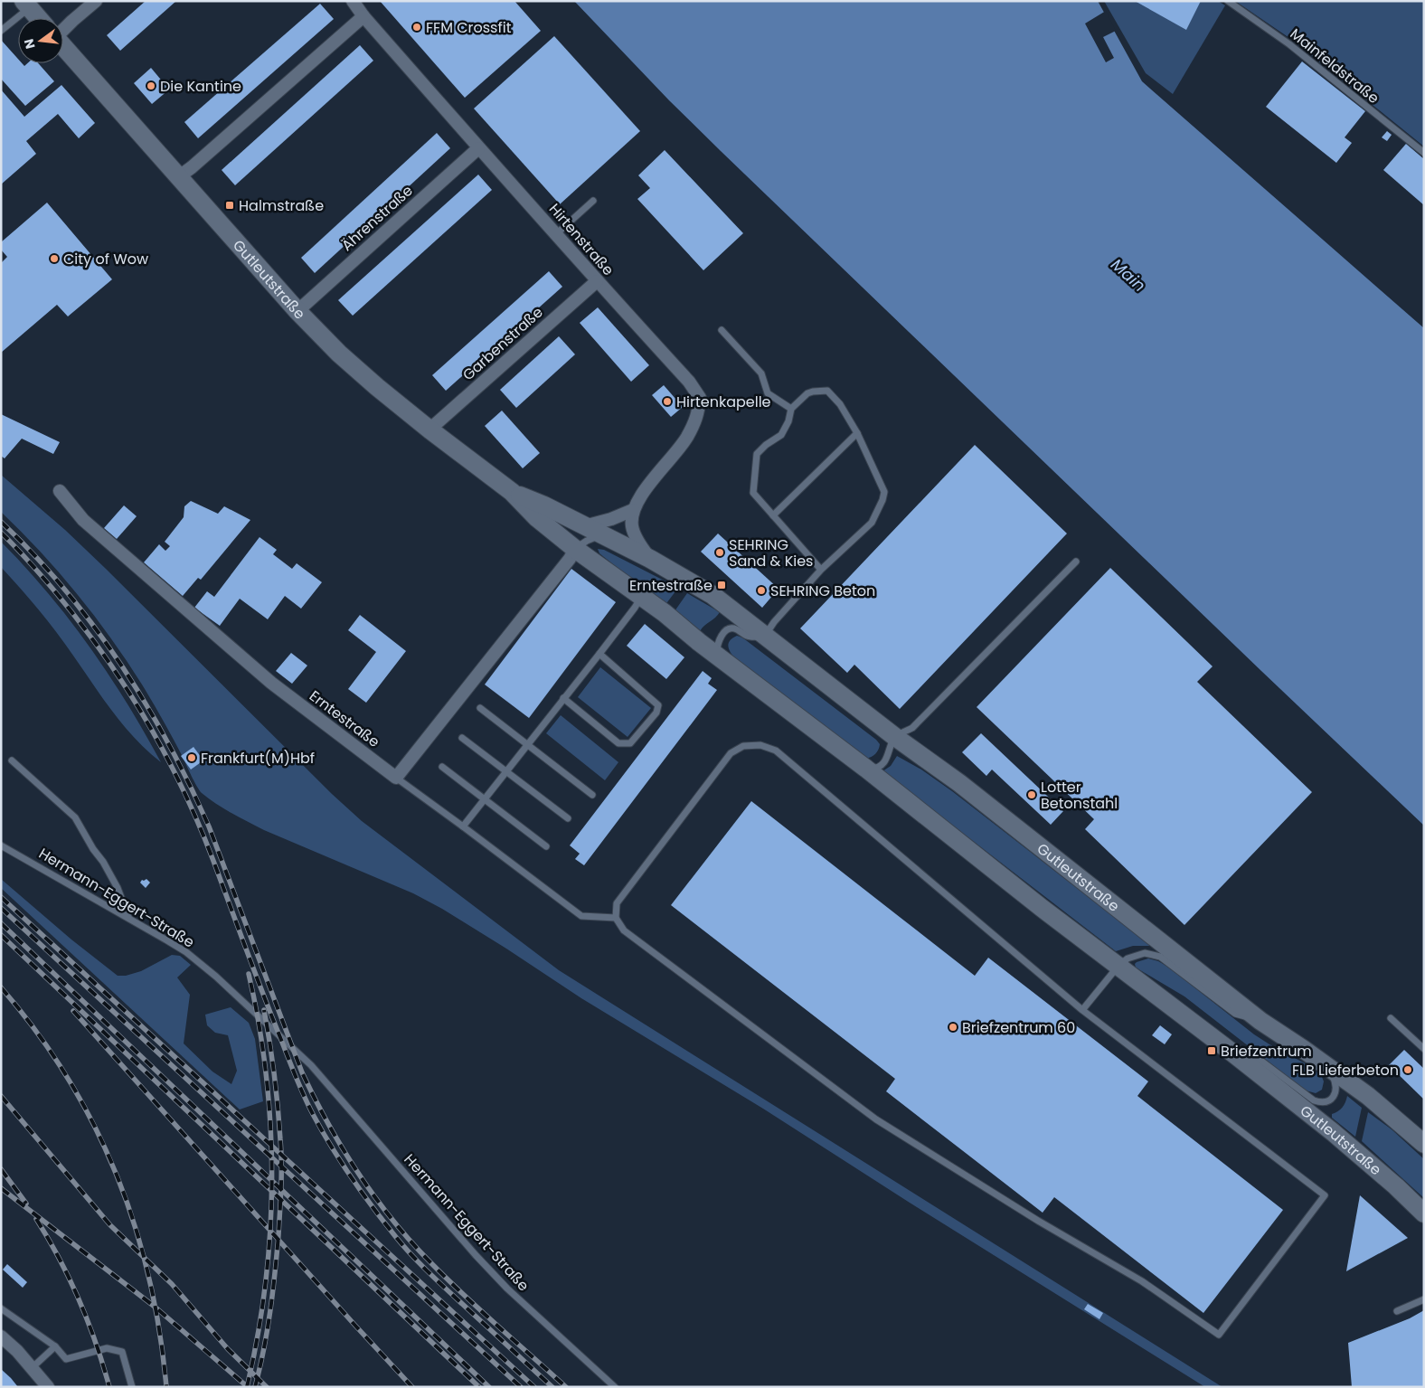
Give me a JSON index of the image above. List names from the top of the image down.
{
  "streets": {
    "main road": ["Gutleutstraße"],
    "street": [
      "Ährenstraße",
      "Hirtenstraße",
      "Garbenstraße",
      "Erntestraße"
    ],
    "lane": ["Mainfeldstraße", "Hermann-Eggert-Straße"]
  },
  "crossings": [
    ["Ährenstraße", "Hirtenstraße"],
    ["Ährenstraße", "Gutleutstraße"],
    ["Hirtenstraße", "Garbenstraße"],
    ["Gutleutstraße", "Garbenstraße"]
  ],
  "water": ["Main"],
  "places": {
    "other": [
      "FFM Crossfit",
      "Die Kantine",
      "City of Wow",
      "Hirtenkapelle",
      "SEHRING Sand & Kies",
      "SEHRING Beton",
      "Frankfurt(M)Hbf",
      "Lotter Betonstahl",
      "Briefzentrum 60",
      "FLB Lieferbeton"
    ],
    "transit": ["Halmstraße", "Erntestraße", "Briefzentrum"]
  },
  "north": "left"
}
